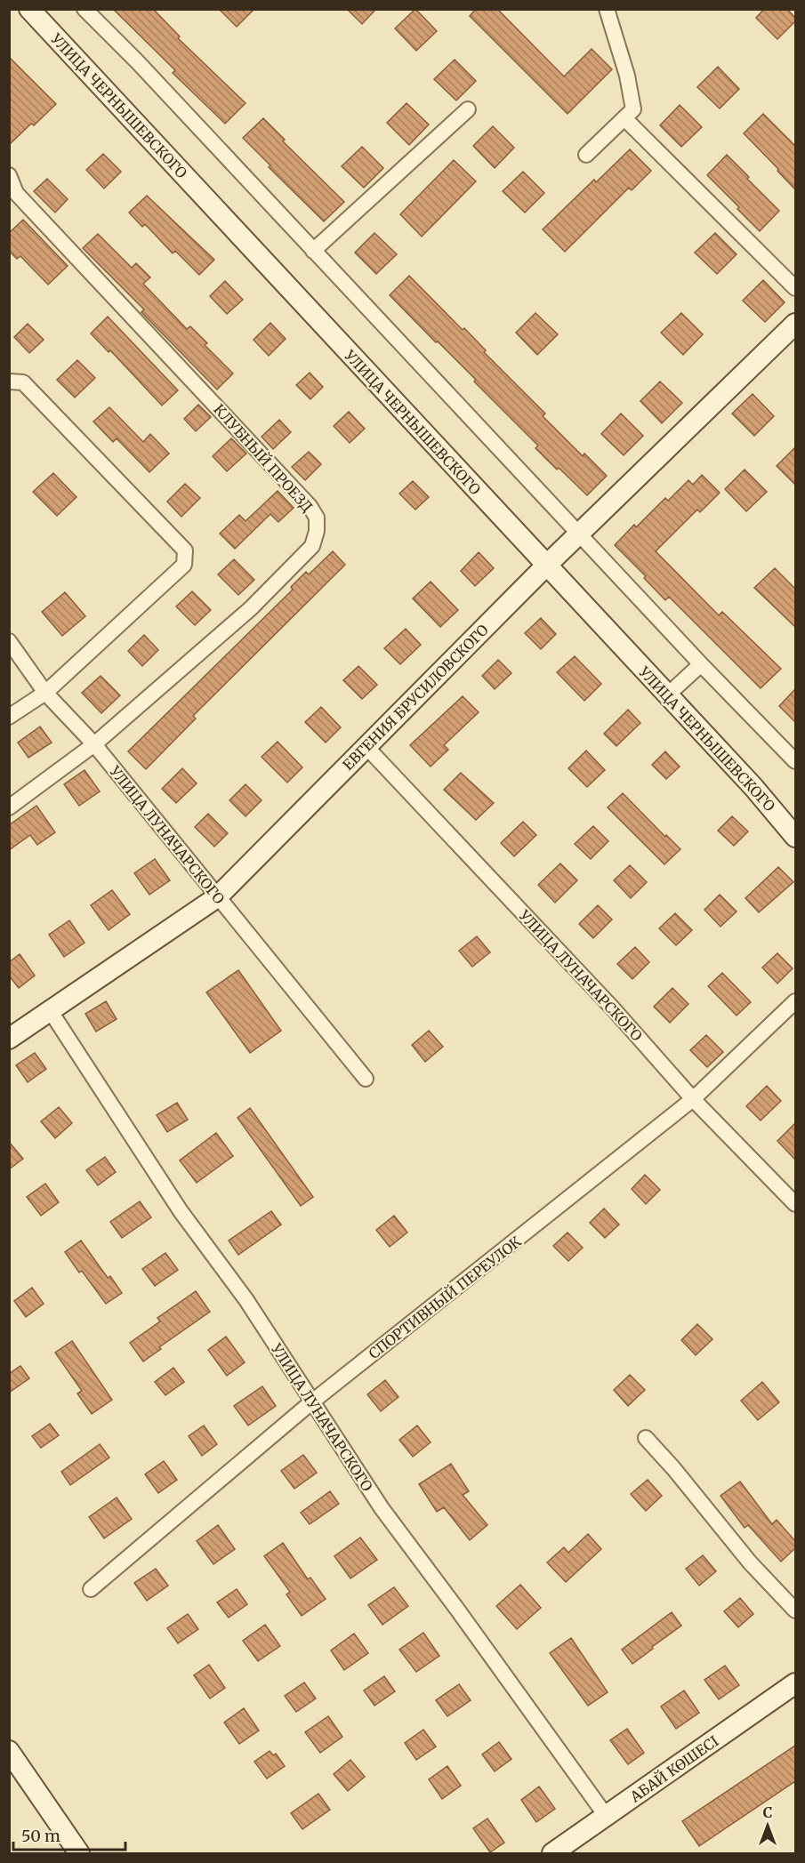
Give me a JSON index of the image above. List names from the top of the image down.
{
  "streets": {
    "street": [
      "УЛИЦА ЧЕРНЫШЕВСКОГО",
      "КЛУБНЫЙ ПРОЕЗД",
      "ЕВГЕНИЯ БРУСИЛОВСКОГО",
      "УЛИЦА ЛУНАЧАРСКОГО",
      "СПОРТИВНЫЙ ПЕРЕУЛОК",
      "АБАЙ КӨШЕСІ"
    ]
  },
  "crossings": [
    ["УЛИЦА ЧЕРНЫШЕВСКОГО", "ЕВГЕНИЯ БРУСИЛОВСКОГО"],
    ["КЛУБНЫЙ ПРОЕЗД", "УЛИЦА ЛУНАЧАРСКОГО"],
    ["ЕВГЕНИЯ БРУСИЛОВСКОГО", "УЛИЦА ЛУНАЧАРСКОГО"],
    ["УЛИЦА ЛУНАЧАРСКОГО", "СПОРТИВНЫЙ ПЕРЕУЛОК"],
    ["УЛИЦА ЛУНАЧАРСКОГО", "АБАЙ КӨШЕСІ"]
  ],
  "scale_bar": "50 m",
  "north": "top"
}
